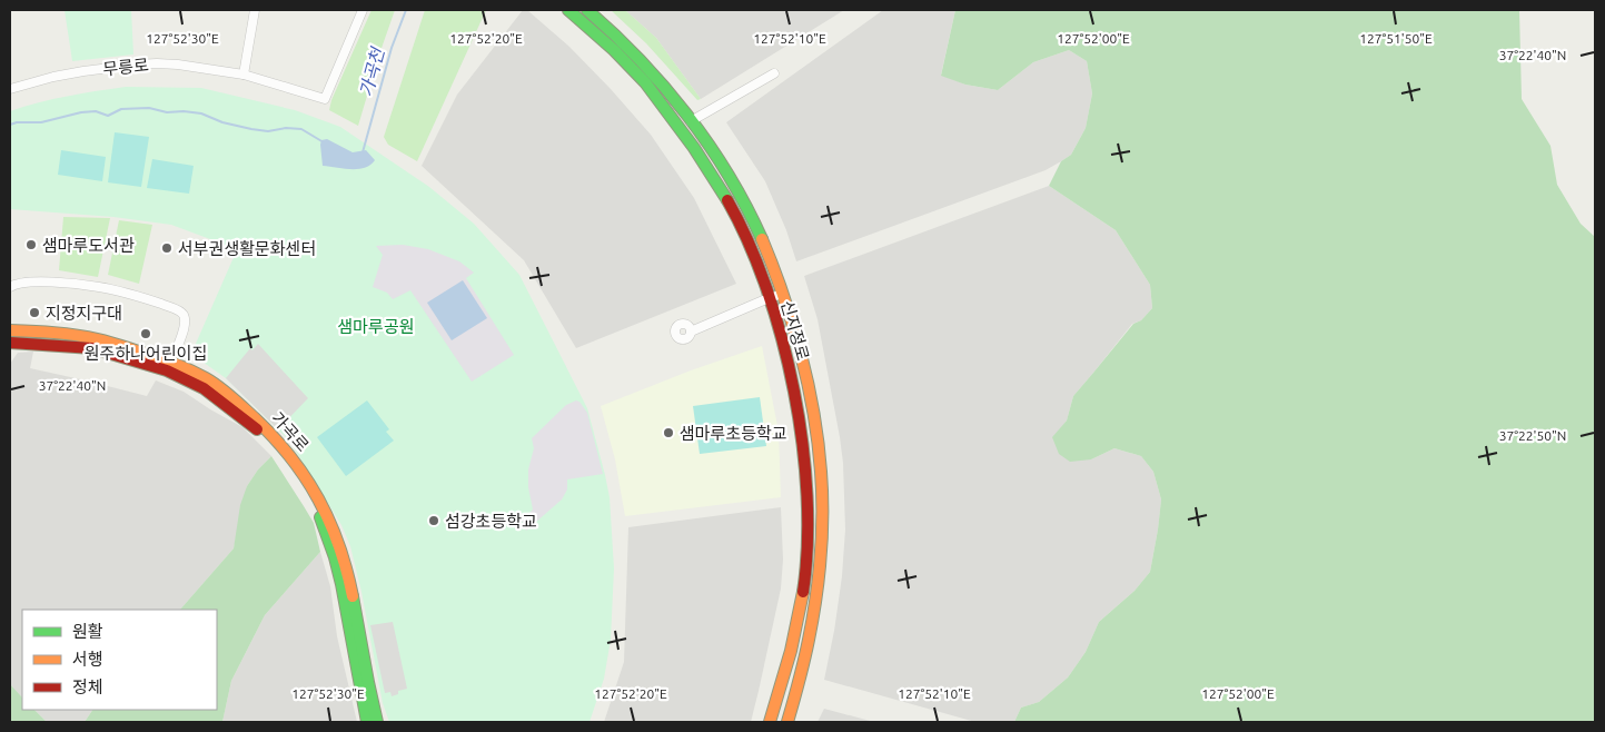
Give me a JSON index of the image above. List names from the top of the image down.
{
  "streets": {
    "street": ["무릉로", "신지정로", "가곡로"]
  },
  "water": ["가곡천"],
  "parks": ["샘마루공원"],
  "places": [
    "샘마루도서관",
    "서부권생활문화센터",
    "지정지구대",
    "원주하나어린이집",
    "샘마루초등학교",
    "섬강초등학교"
  ],
  "legend": ["원활", "서행", "정체"],
  "coordinates": [
    "127°52'30\"E",
    "127°52'20\"E",
    "127°52'10\"E",
    "127°52'00\"E",
    "127°51'50\"E",
    "37°22'40\"N",
    "37°22'50\"N"
  ]
}
